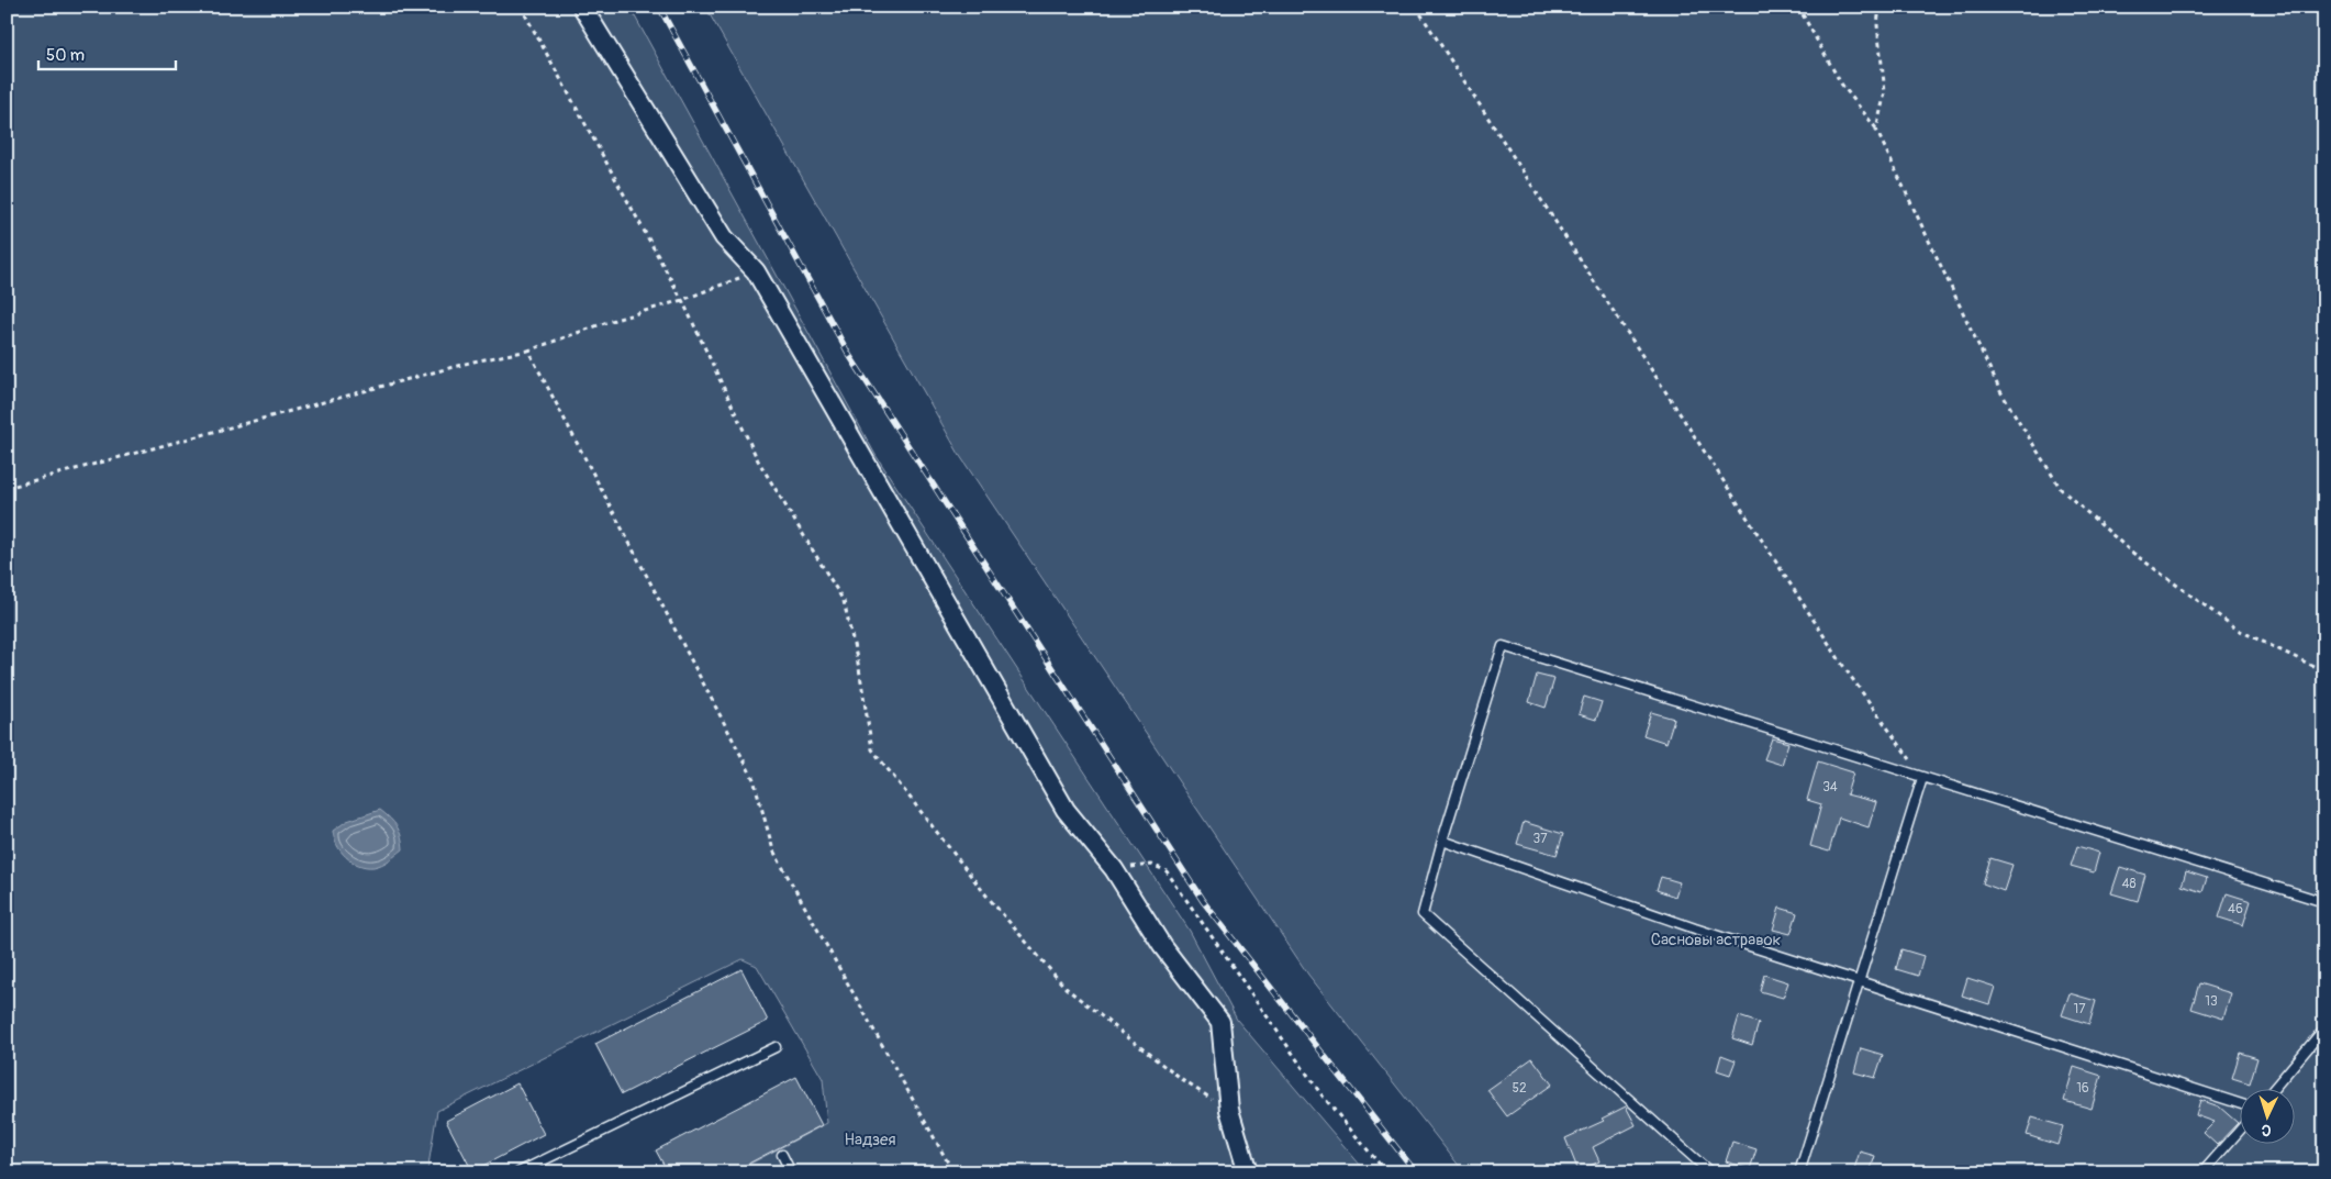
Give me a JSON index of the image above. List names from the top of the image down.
{
  "parks": ["Сасновы астравок", "Надзея"],
  "house_numbers": [
    "34",
    "37",
    "48",
    "46",
    "13",
    "17",
    "52",
    "16"
  ],
  "scale_bar": "50 m",
  "north": "bottom"
}
